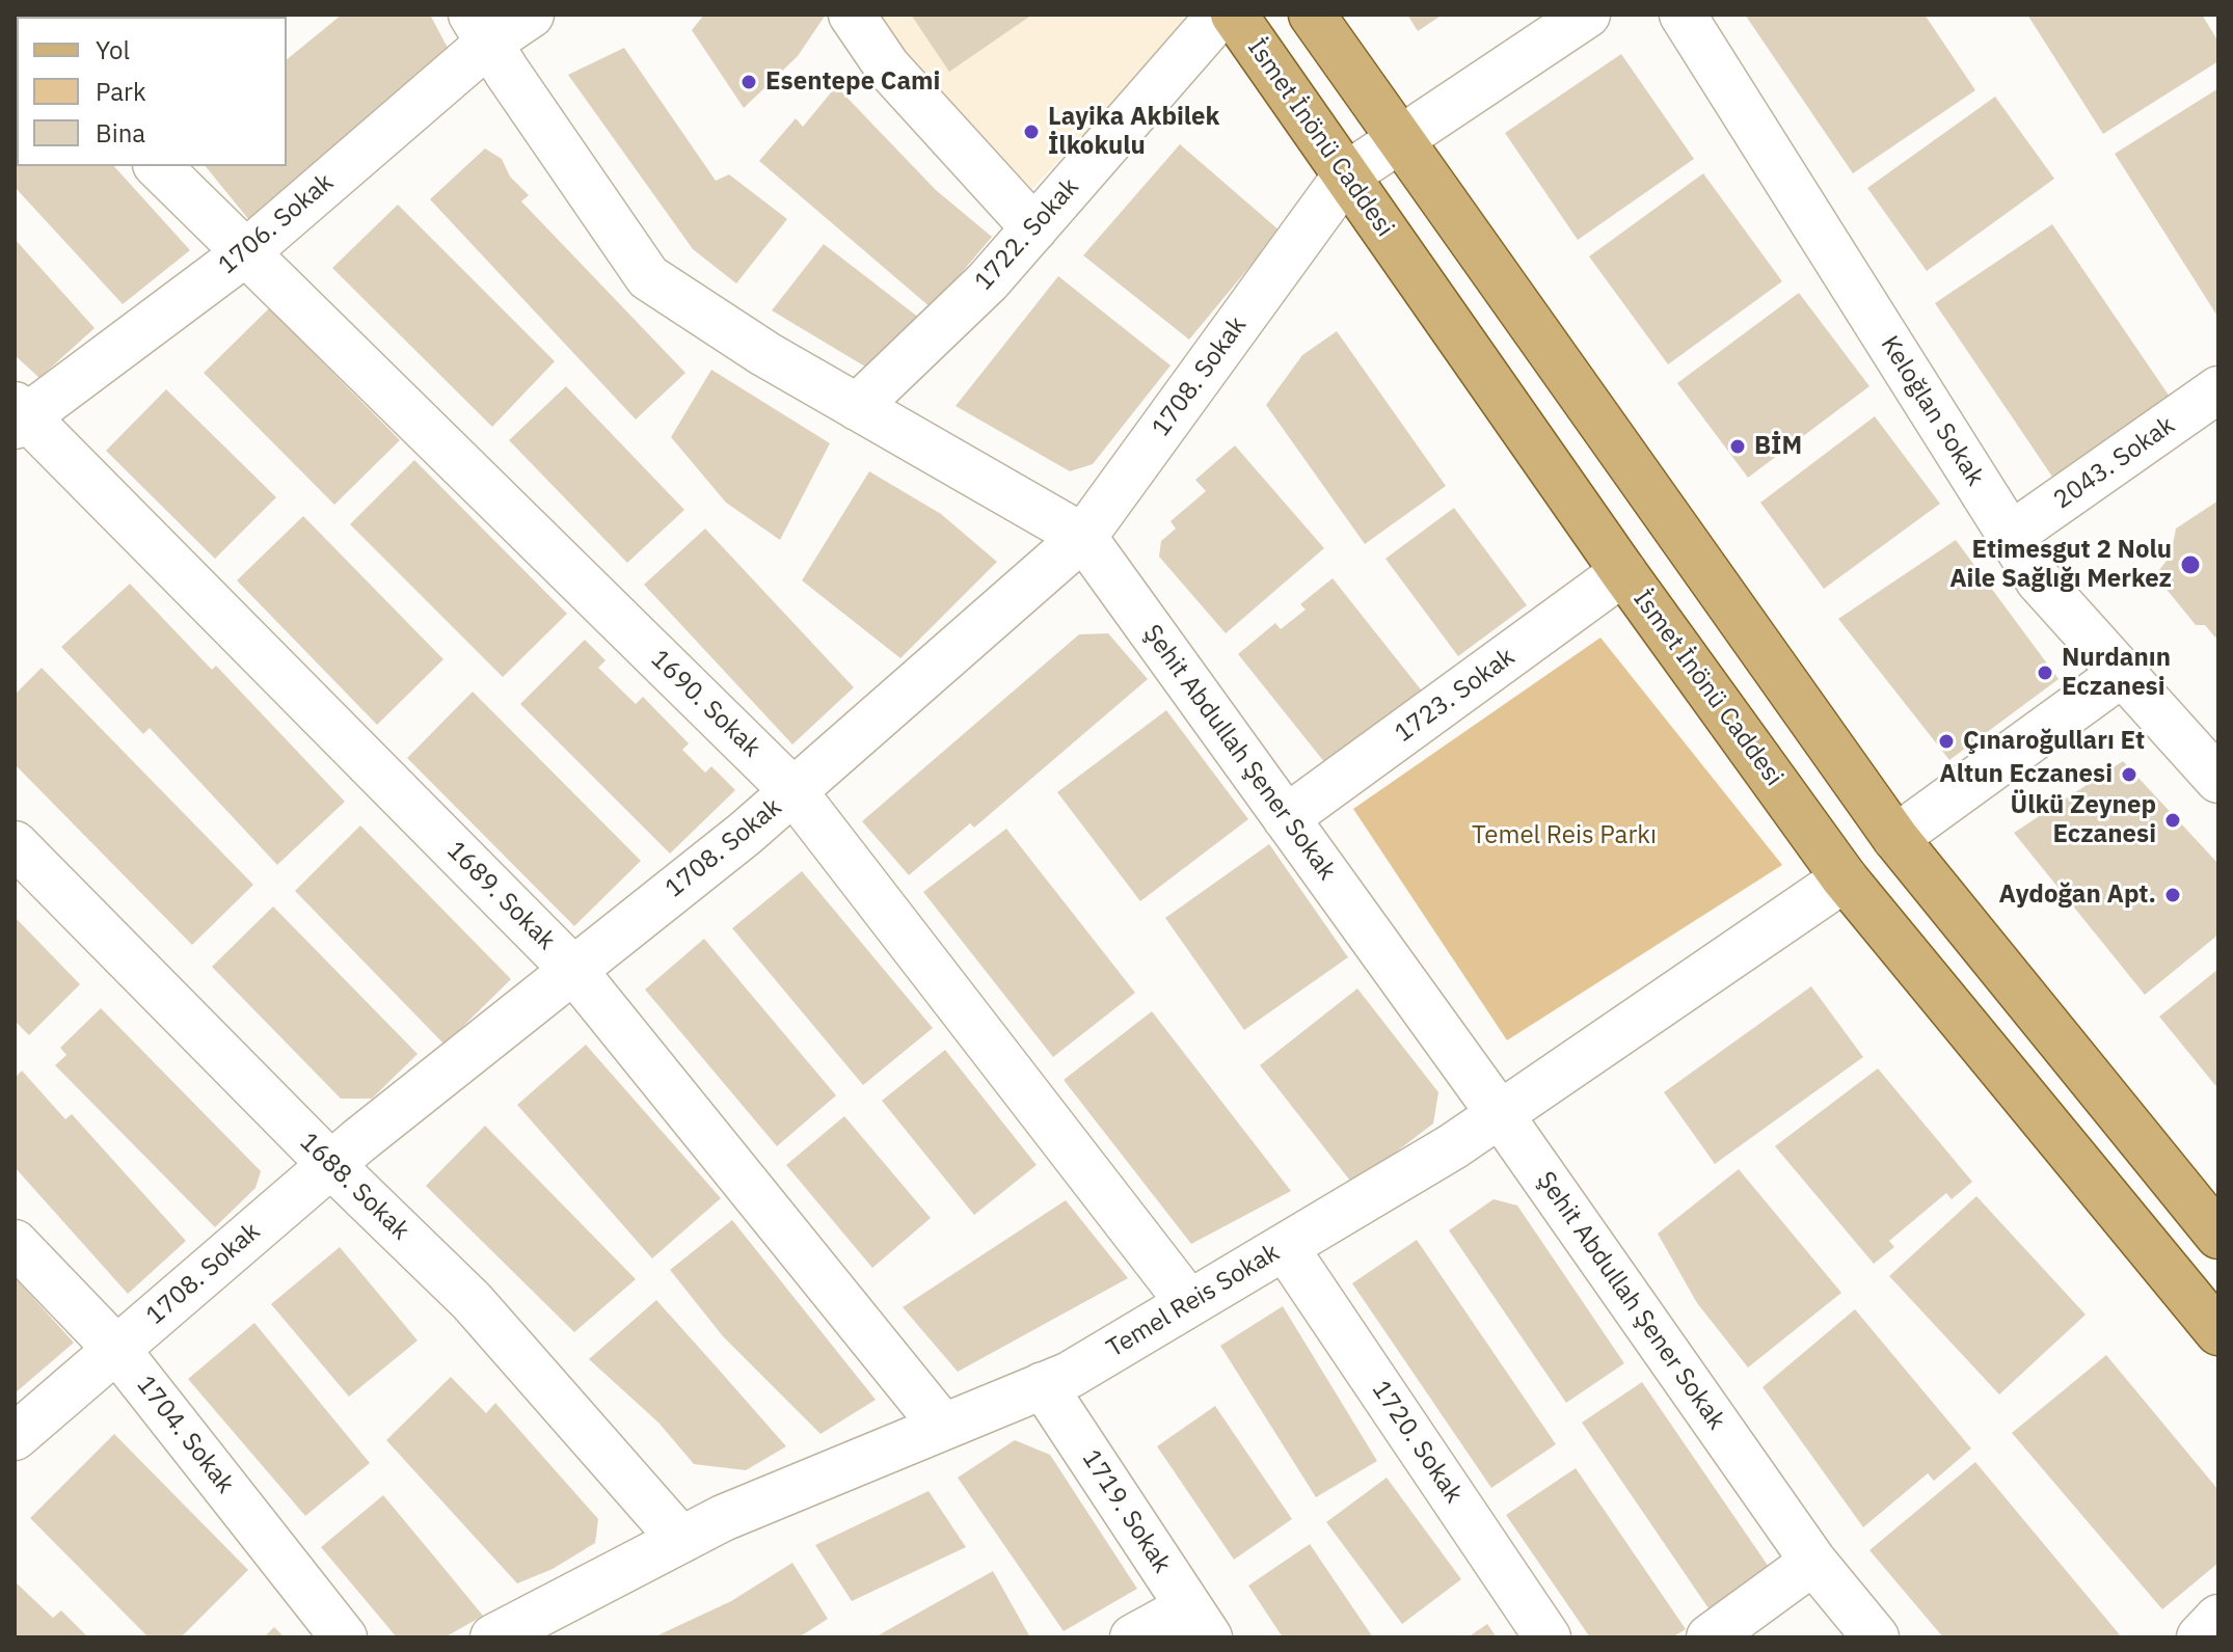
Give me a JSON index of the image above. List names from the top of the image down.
{
  "streets": {
    "main road": ["İsmet İnönü Caddesi"],
    "street": [
      "1706. Sokak",
      "1722. Sokak",
      "1708. Sokak",
      "Keloğlan Sokak",
      "2043. Sokak",
      "1723. Sokak",
      "1690. Sokak",
      "Şehit Abdullah Şener Sokak",
      "1689. Sokak",
      "1688. Sokak",
      "Temel Reis Sokak",
      "1704. Sokak",
      "1720. Sokak",
      "1719. Sokak"
    ]
  },
  "crossings": [
    ["İsmet İnönü Caddesi", "1708. Sokak"],
    ["İsmet İnönü Caddesi", "1723. Sokak"],
    ["İsmet İnönü Caddesi", "Temel Reis Sokak"],
    ["1706. Sokak", "1690. Sokak"],
    ["1706. Sokak", "Şehit Abdullah Şener Sokak"],
    ["1706. Sokak", "1689. Sokak"],
    ["1722. Sokak", "Şehit Abdullah Şener Sokak"],
    ["1708. Sokak", "1690. Sokak"],
    ["1708. Sokak", "Şehit Abdullah Şener Sokak"],
    ["1708. Sokak", "1689. Sokak"],
    ["1708. Sokak", "1688. Sokak"],
    ["1708. Sokak", "1704. Sokak"],
    ["Keloğlan Sokak", "2043. Sokak"],
    ["1723. Sokak", "Şehit Abdullah Şener Sokak"],
    ["1690. Sokak", "Temel Reis Sokak"],
    ["Şehit Abdullah Şener Sokak", "Temel Reis Sokak"],
    ["1689. Sokak", "Temel Reis Sokak"],
    ["1688. Sokak", "Temel Reis Sokak"],
    ["Temel Reis Sokak", "1720. Sokak"],
    ["Temel Reis Sokak", "1719. Sokak"]
  ],
  "parks": ["Temel Reis Parkı"],
  "places": [
    "Esentepe Cami",
    "Layika Akbilek İlkokulu",
    "BİM",
    "Etimesgut 2 Nolu Aile Sağlığı Merkez",
    "Nurdanın Eczanesi",
    "Çınaroğulları Et",
    "Altun Eczanesi",
    "Ülkü Zeynep Eczanesi",
    "Aydoğan Apt."
  ],
  "legend": ["Yol", "Park", "Bina"]
}
